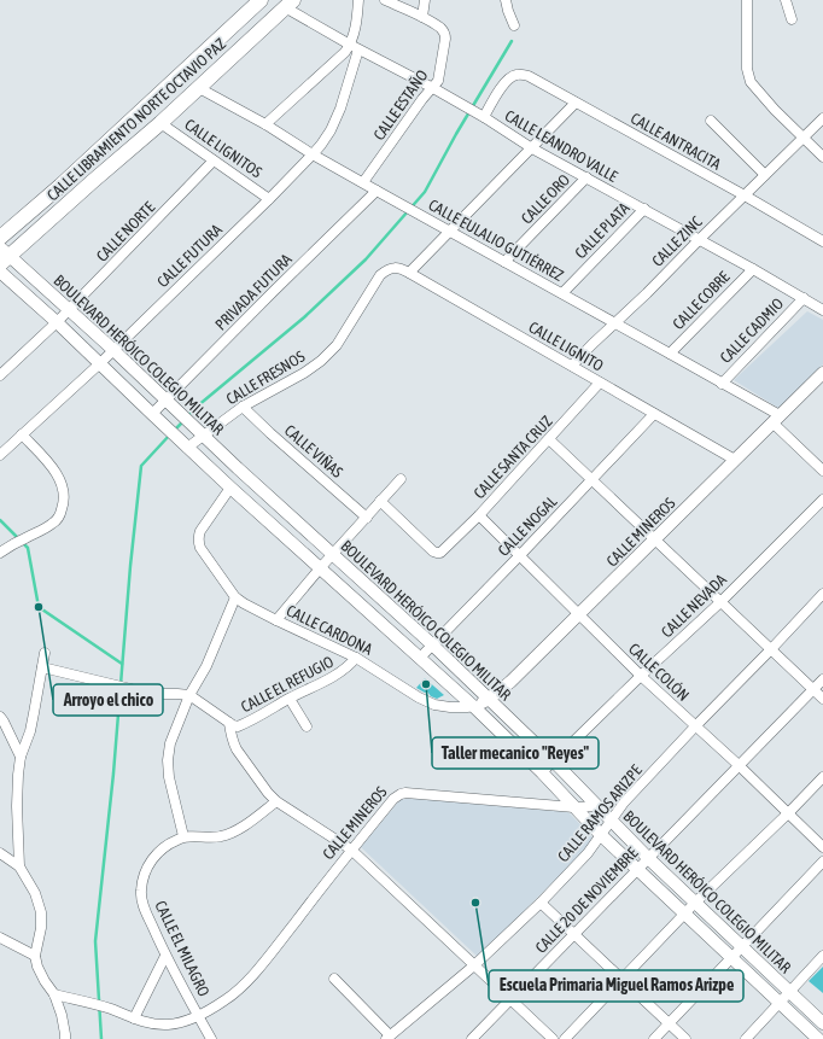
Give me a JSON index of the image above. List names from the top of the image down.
{
  "streets": {
    "main road": ["CALLE LIBRAMIENTO NORTE OCTAVIO PAZ"],
    "street": [
      "CALLE ESTAÑO",
      "CALLE ANTRACITA",
      "CALLE LEANDRO VALLE",
      "CALLE LIGNITOS",
      "CALLE ORO",
      "CALLE PLATA",
      "CALLE NORTE",
      "CALLE EULALIO GUTIÉRREZ",
      "CALLE ZINC",
      "CALLE FUTURA",
      "PRIVADA FUTURA",
      "CALLE COBRE",
      "CALLE CADMIO",
      "CALLE LIGNITO",
      "BOULEVARD HERÓICO COLEGIO MILITAR",
      "CALLE FRESNOS",
      "CALLE VIÑAS",
      "CALLE SANTA CRUZ",
      "CALLE NOGAL",
      "CALLE MINEROS",
      "CALLE NEVADA",
      "CALLE CARDONA",
      "CALLE COLÓN",
      "CALLE EL REFUGIO",
      "CALLE RAMOS ARIZPE",
      "CALLE 20 DE NOVIEMBRE",
      "CALLE EL MILAGRO"
    ]
  },
  "crossings": [
    ["CALLE ESTAÑO", "CALLE LEANDRO VALLE"],
    ["CALLE ESTAÑO", "CALLE EULALIO GUTIÉRREZ"],
    ["CALLE LIBRAMIENTO NORTE OCTAVIO PAZ", "CALLE LEANDRO VALLE"],
    ["CALLE LIBRAMIENTO NORTE OCTAVIO PAZ", "CALLE LIGNITOS"],
    ["CALLE LIBRAMIENTO NORTE OCTAVIO PAZ", "CALLE EULALIO GUTIÉRREZ"],
    ["CALLE LIBRAMIENTO NORTE OCTAVIO PAZ", "BOULEVARD HERÓICO COLEGIO MILITAR"],
    ["CALLE ANTRACITA", "CALLE LEANDRO VALLE"],
    ["CALLE ANTRACITA", "CALLE ZINC"],
    ["CALLE LEANDRO VALLE", "CALLE ORO"],
    ["CALLE LEANDRO VALLE", "CALLE PLATA"],
    ["CALLE LEANDRO VALLE", "CALLE ZINC"],
    ["CALLE LEANDRO VALLE", "CALLE FUTURA"],
    ["CALLE LEANDRO VALLE", "CALLE COBRE"],
    ["CALLE LEANDRO VALLE", "CALLE CADMIO"],
    ["CALLE LIGNITOS", "CALLE NORTE"],
    ["CALLE LIGNITOS", "CALLE FUTURA"],
    ["CALLE ORO", "CALLE EULALIO GUTIÉRREZ"],
    ["CALLE PLATA", "CALLE EULALIO GUTIÉRREZ"],
    ["CALLE NORTE", "BOULEVARD HERÓICO COLEGIO MILITAR"],
    ["CALLE EULALIO GUTIÉRREZ", "CALLE ZINC"],
    ["CALLE EULALIO GUTIÉRREZ", "CALLE FUTURA"],
    ["CALLE EULALIO GUTIÉRREZ", "PRIVADA FUTURA"],
    ["CALLE EULALIO GUTIÉRREZ", "CALLE COBRE"],
    ["CALLE EULALIO GUTIÉRREZ", "CALLE CADMIO"],
    ["CALLE EULALIO GUTIÉRREZ", "CALLE MINEROS"],
    ["CALLE ZINC", "CALLE LIGNITO"],
    ["CALLE FUTURA", "BOULEVARD HERÓICO COLEGIO MILITAR"],
    ["PRIVADA FUTURA", "BOULEVARD HERÓICO COLEGIO MILITAR"],
    ["CALLE LIGNITO", "CALLE FRESNOS"],
    ["CALLE LIGNITO", "CALLE SANTA CRUZ"],
    ["CALLE LIGNITO", "CALLE NOGAL"],
    ["CALLE LIGNITO", "CALLE MINEROS"],
    ["BOULEVARD HERÓICO COLEGIO MILITAR", "CALLE FRESNOS"],
    ["BOULEVARD HERÓICO COLEGIO MILITAR", "CALLE NOGAL"],
    ["BOULEVARD HERÓICO COLEGIO MILITAR", "CALLE MINEROS"],
    ["BOULEVARD HERÓICO COLEGIO MILITAR", "CALLE NEVADA"],
    ["BOULEVARD HERÓICO COLEGIO MILITAR", "CALLE CARDONA"],
    ["BOULEVARD HERÓICO COLEGIO MILITAR", "CALLE RAMOS ARIZPE"],
    ["BOULEVARD HERÓICO COLEGIO MILITAR", "CALLE 20 DE NOVIEMBRE"],
    ["CALLE FRESNOS", "CALLE VIÑAS"],
    ["CALLE SANTA CRUZ", "CALLE COLÓN"],
    ["CALLE NOGAL", "CALLE COLÓN"],
    ["CALLE MINEROS", "CALLE CARDONA"],
    ["CALLE MINEROS", "CALLE COLÓN"],
    ["CALLE MINEROS", "CALLE EL MILAGRO"],
    ["CALLE NEVADA", "CALLE COLÓN"],
    ["CALLE CARDONA", "CALLE EL REFUGIO"],
    ["CALLE COLÓN", "CALLE RAMOS ARIZPE"],
    ["CALLE COLÓN", "CALLE 20 DE NOVIEMBRE"]
  ],
  "places": ["Arroyo el chico", "Taller mecanico \"Reyes\"", "Escuela Primaria Miguel Ramos Arizpe"]
}
